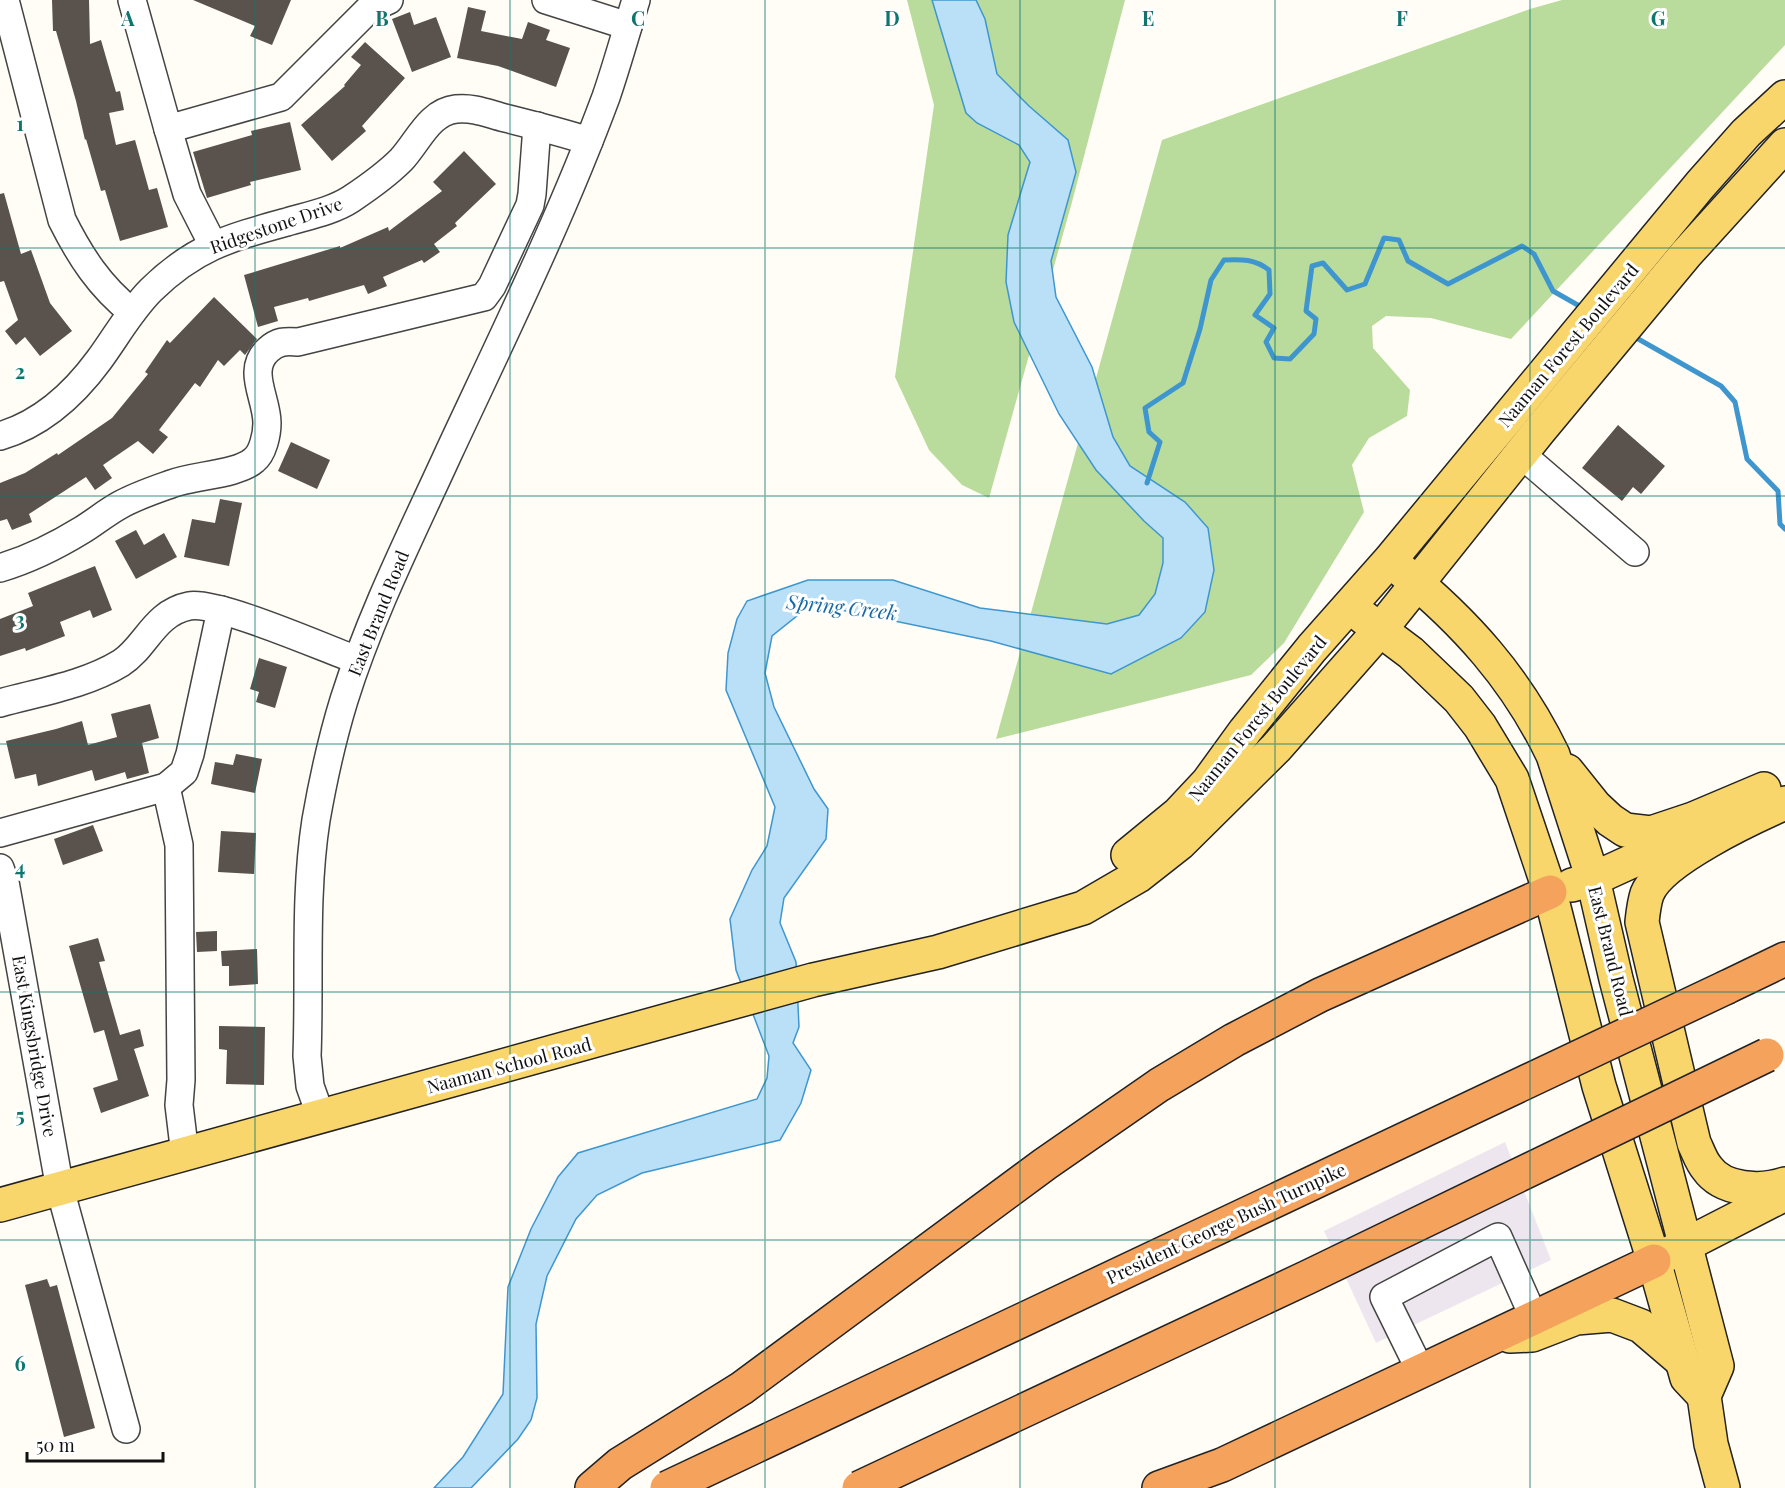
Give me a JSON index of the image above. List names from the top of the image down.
{
  "streets": {
    "highway": ["President George Bush Turnpike"],
    "main road": ["Naaman Forest Boulevard", "East Brand Road", "Naaman School Road"],
    "street": ["Ridgestone Drive", "East Kingsbridge Drive"]
  },
  "crossings": [
    ["Ridgestone Drive", "East Brand Road"],
    ["Naaman Forest Boulevard", "East Brand Road"],
    ["Naaman Forest Boulevard", "Naaman School Road"],
    ["East Brand Road", "Naaman School Road"],
    ["East Kingsbridge Drive", "Naaman School Road"]
  ],
  "water": ["Spring Creek"],
  "scale_bar": "50 m",
  "grid": {
    "columns": [
      "A",
      "B",
      "C",
      "D",
      "E",
      "F",
      "G"
    ],
    "rows": [
      "1",
      "2",
      "3",
      "4",
      "5",
      "6"
    ]
  }
}
